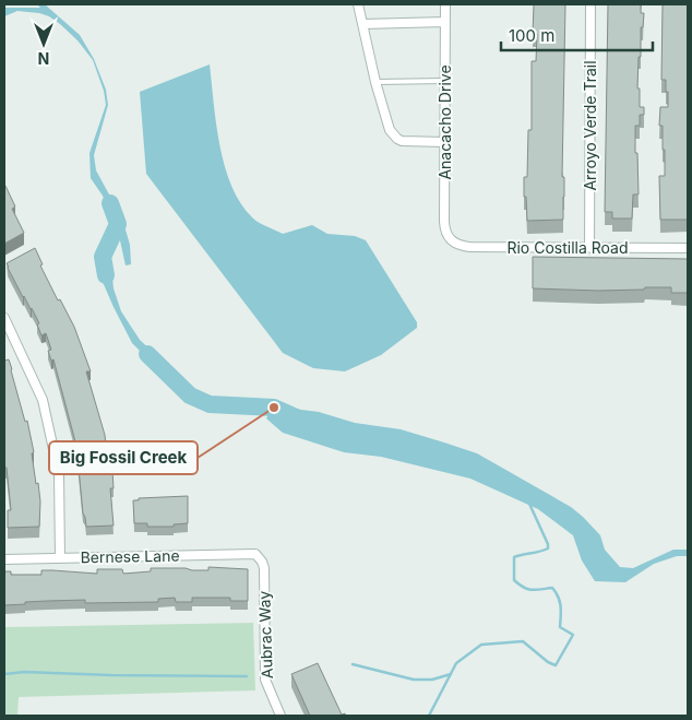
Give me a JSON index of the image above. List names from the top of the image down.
{
  "streets": {
    "street": [
      "Anacacho Drive",
      "Arroyo Verde Trail",
      "Rio Costilla Road",
      "Bernese Lane",
      "Aubrac Way"
    ]
  },
  "crossings": [
    ["Anacacho Drive", "Rio Costilla Road"],
    ["Arroyo Verde Trail", "Rio Costilla Road"],
    ["Bernese Lane", "Aubrac Way"]
  ],
  "places": ["Big Fossil Creek"],
  "scale_bar": "100 m",
  "north": "bottom"
}
